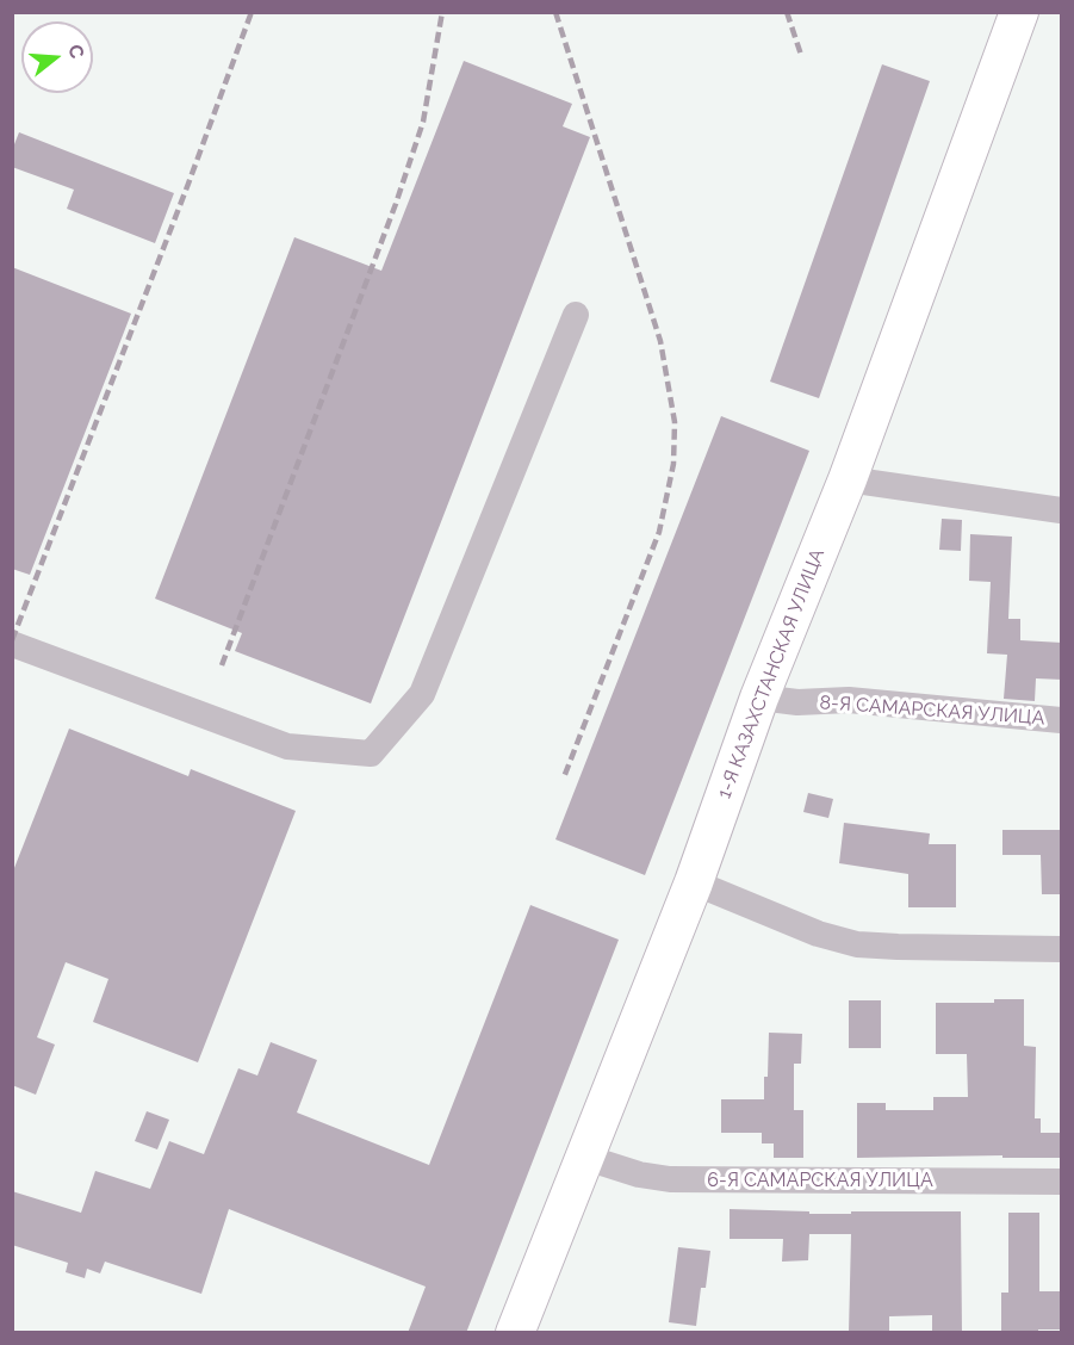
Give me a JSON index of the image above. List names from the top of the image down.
{
  "streets": {
    "street": ["1-Я КАЗАХСТАНСКАЯ УЛИЦА", "8-Я САМАРСКАЯ УЛИЦА", "6-Я САМАРСКАЯ УЛИЦА"]
  },
  "crossings": [
    ["1-Я КАЗАХСТАНСКАЯ УЛИЦА", "8-Я САМАРСКАЯ УЛИЦА"],
    ["1-Я КАЗАХСТАНСКАЯ УЛИЦА", "6-Я САМАРСКАЯ УЛИЦА"]
  ],
  "north": "right"
}
